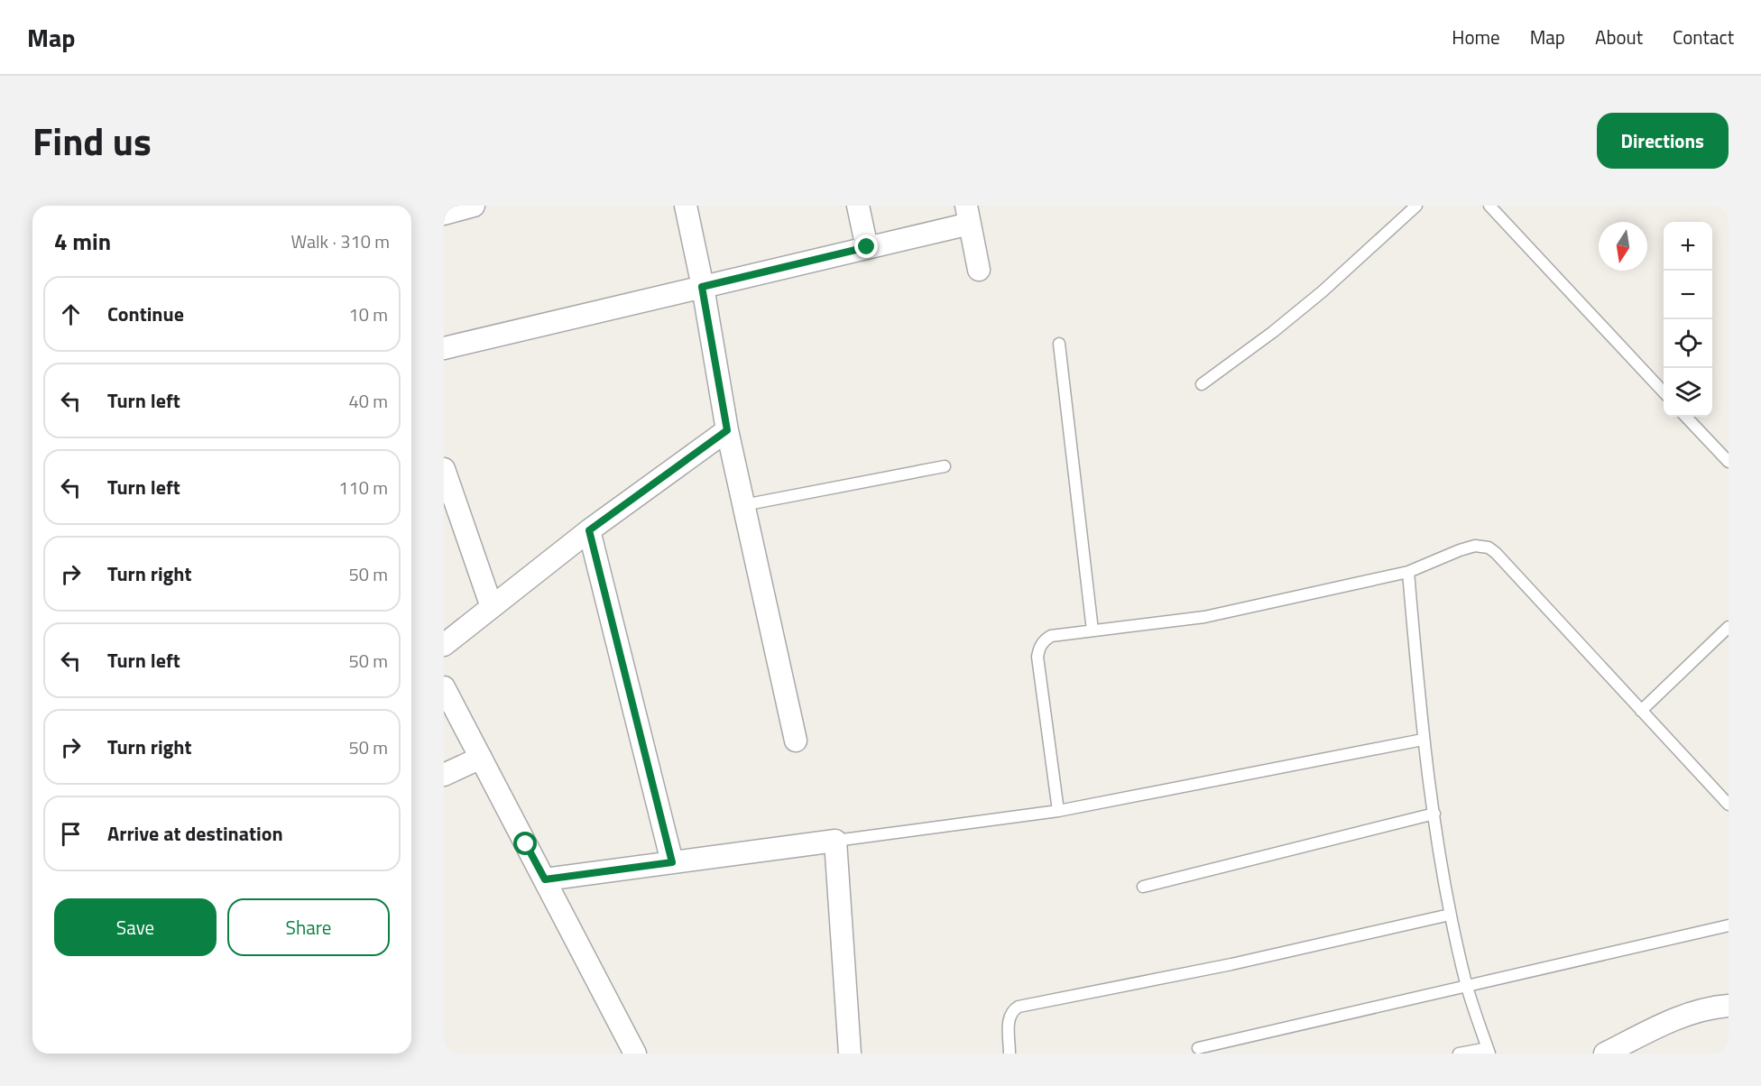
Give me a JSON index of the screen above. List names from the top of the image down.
{
  "north": "bottom",
  "page": {
    "header": "Map",
    "nav": [
      "Home",
      "Map",
      "About",
      "Contact"
    ],
    "title": "Find us",
    "buttons": [
      "Directions",
      ["Save", "Share"]
    ],
    "heading": ["4 min", "Walk · 310 m"],
    "map_buttons": ["+", "−"],
    "list": [
      ["Continue", "10 m"],
      ["Turn left", "40 m"],
      ["Turn left", "110 m"],
      ["Turn right", "50 m"],
      ["Turn left", "50 m"],
      ["Turn right", "50 m"],
      "Arrive at destination"
    ]
  }
}
